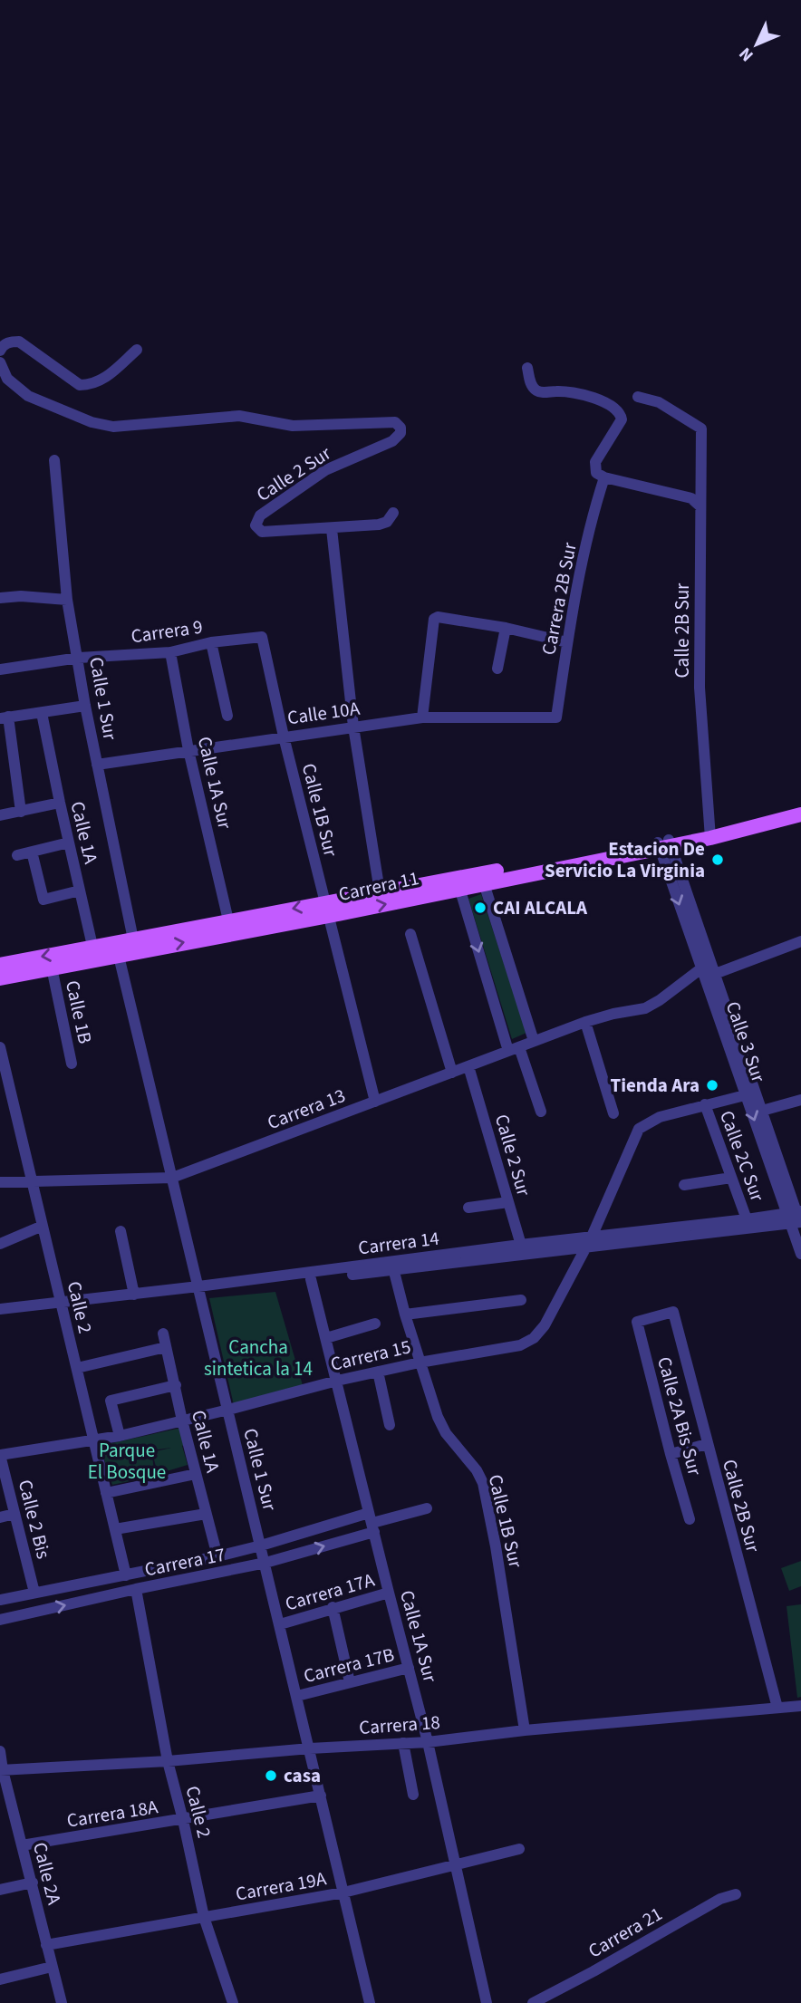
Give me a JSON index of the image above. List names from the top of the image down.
{
  "streets": {
    "main road": ["Carrera 11"],
    "street": [
      "Calle 2 Sur",
      "Carrera 2B Sur",
      "Calle 2B Sur",
      "Carrera 9",
      "Calle 1 Sur",
      "Calle 10A",
      "Calle 1A Sur",
      "Calle 1B Sur",
      "Calle 1A",
      "Calle 1B",
      "Calle 3 Sur",
      "Carrera 13",
      "Calle 2C Sur",
      "Carrera 14",
      "Calle 2",
      "Carrera 15",
      "Calle 2A Bis Sur",
      "Calle 2 Bis",
      "Carrera 17",
      "Carrera 17A",
      "Carrera 17B",
      "Carrera 18",
      "Carrera 18A",
      "Calle 2A",
      "Carrera 19A",
      "Carrera 21"
    ]
  },
  "crossings": [
    ["Calle 2 Sur", "Carrera 13"],
    ["Calle 2 Sur", "Carrera 14"],
    ["Carrera 2B Sur", "Calle 10A"],
    ["Calle 2B Sur", "Carrera 11"],
    ["Calle 2B Sur", "Calle 2A Bis Sur"],
    ["Calle 2B Sur", "Carrera 18"],
    ["Carrera 9", "Calle 1 Sur"],
    ["Carrera 9", "Calle 1A Sur"],
    ["Carrera 9", "Calle 1B Sur"],
    ["Calle 1 Sur", "Calle 10A"],
    ["Calle 1 Sur", "Carrera 11"],
    ["Calle 1 Sur", "Carrera 13"],
    ["Calle 1 Sur", "Carrera 14"],
    ["Calle 1 Sur", "Carrera 15"],
    ["Calle 1 Sur", "Carrera 17"],
    ["Calle 1 Sur", "Carrera 17A"],
    ["Calle 1 Sur", "Carrera 17B"],
    ["Calle 1 Sur", "Carrera 18"],
    ["Calle 1 Sur", "Carrera 18A"],
    ["Calle 1 Sur", "Carrera 19A"],
    ["Calle 10A", "Calle 1A Sur"],
    ["Calle 10A", "Calle 1B Sur"],
    ["Calle 1A Sur", "Carrera 11"],
    ["Calle 1A Sur", "Carrera 14"],
    ["Calle 1A Sur", "Carrera 15"],
    ["Calle 1A Sur", "Carrera 17"],
    ["Calle 1A Sur", "Carrera 17A"],
    ["Calle 1A Sur", "Carrera 17B"],
    ["Calle 1A Sur", "Carrera 18"],
    ["Calle 1A Sur", "Carrera 19A"],
    ["Calle 1B Sur", "Carrera 11"],
    ["Calle 1B Sur", "Carrera 13"],
    ["Calle 1B Sur", "Carrera 14"],
    ["Calle 1B Sur", "Carrera 15"],
    ["Calle 1B Sur", "Carrera 18"],
    ["Calle 1A", "Carrera 11"],
    ["Calle 1A", "Carrera 15"],
    ["Calle 1A", "Carrera 17"],
    ["Carrera 11", "Calle 1B"],
    ["Carrera 11", "Calle 3 Sur"],
    ["Calle 3 Sur", "Carrera 13"],
    ["Calle 3 Sur", "Carrera 14"],
    ["Calle 3 Sur", "Carrera 15"],
    ["Carrera 13", "Calle 2"],
    ["Calle 2C Sur", "Carrera 14"],
    ["Calle 2C Sur", "Carrera 15"],
    ["Carrera 14", "Calle 2"],
    ["Carrera 14", "Carrera 15"],
    ["Calle 2", "Carrera 15"],
    ["Calle 2", "Carrera 17"],
    ["Calle 2", "Carrera 18"],
    ["Calle 2", "Carrera 18A"],
    ["Calle 2", "Carrera 19A"],
    ["Carrera 15", "Calle 2 Bis"],
    ["Calle 2 Bis", "Carrera 17"],
    ["Carrera 18", "Calle 2A"],
    ["Carrera 18A", "Calle 2A"],
    ["Calle 2A", "Carrera 19A"]
  ],
  "parks": ["Cancha sintetica la 14", "Parque El Bosque"],
  "places": [
    "Estacion De Servicio La Virginia",
    "CAI ALCALA",
    "Tienda Ara",
    "casa"
  ],
  "north": "bottom left"
}
